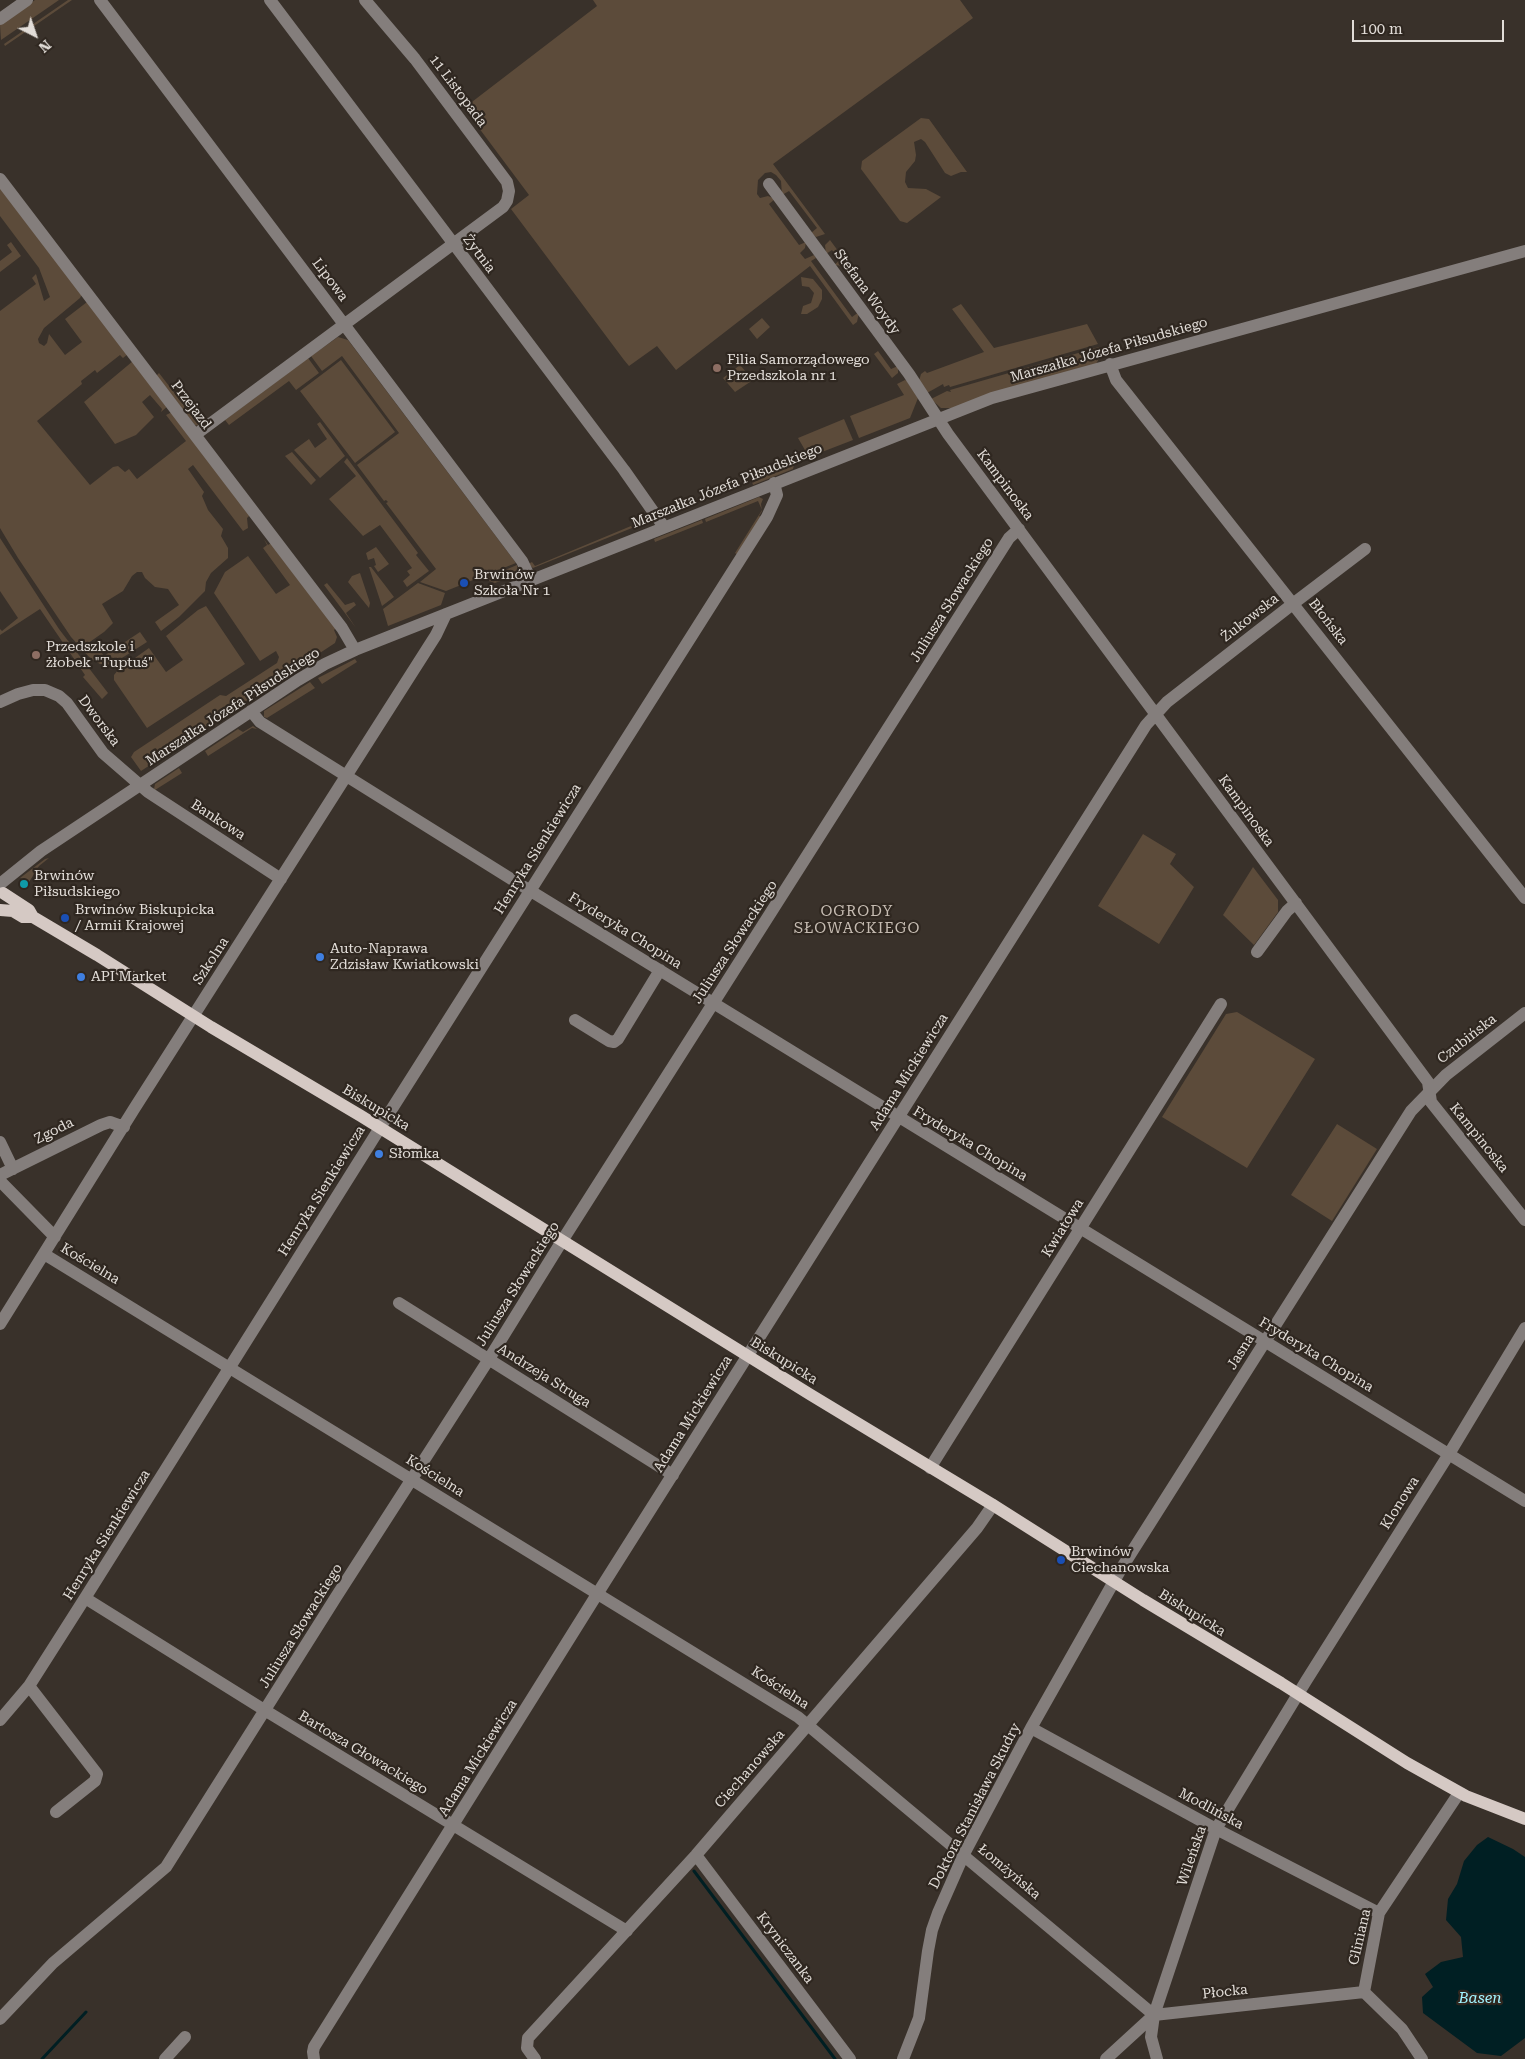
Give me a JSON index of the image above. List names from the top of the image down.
{
  "streets": {
    "main road": ["Biskupicka"],
    "street": [
      "11 Listopada",
      "Żytnia",
      "Lipowa",
      "Stefana Woydy",
      "Marszałka Józefa Piłsudskiego",
      "Przejazd",
      "Kampinoska",
      "Juliusza Słowackiego",
      "Żukowska",
      "Błońska",
      "Dworska",
      "Bankowa",
      "Henryka Sienkiewicza",
      "Fryderyka Chopina",
      "Szkolna",
      "Czubińska",
      "Adama Mickiewicza",
      "Zgoda",
      "Kwiatowa",
      "Kościelna",
      "Jasna",
      "Andrzeja Struga",
      "Klonowa",
      "Bartosza Głowackiego",
      "Ciechanowska",
      "Doktora Stanisława Skudry",
      "Modlińska",
      "Wileńska",
      "Łomżyńska",
      "Gliniana",
      "Kryniczanka",
      "Płocka"
    ]
  },
  "crossings": [
    ["11 Listopada", "Żytnia"],
    ["Żytnia", "Marszałka Józefa Piłsudskiego"],
    ["Lipowa", "Marszałka Józefa Piłsudskiego"],
    ["Stefana Woydy", "Marszałka Józefa Piłsudskiego"],
    ["Stefana Woydy", "Kampinoska"],
    ["Marszałka Józefa Piłsudskiego", "Przejazd"],
    ["Marszałka Józefa Piłsudskiego", "Kampinoska"],
    ["Marszałka Józefa Piłsudskiego", "Błońska"],
    ["Marszałka Józefa Piłsudskiego", "Dworska"],
    ["Marszałka Józefa Piłsudskiego", "Bankowa"],
    ["Marszałka Józefa Piłsudskiego", "Henryka Sienkiewicza"],
    ["Marszałka Józefa Piłsudskiego", "Fryderyka Chopina"],
    ["Marszałka Józefa Piłsudskiego", "Szkolna"],
    ["Marszałka Józefa Piłsudskiego", "Biskupicka"],
    ["Kampinoska", "Juliusza Słowackiego"],
    ["Kampinoska", "Żukowska"],
    ["Kampinoska", "Czubińska"],
    ["Kampinoska", "Adama Mickiewicza"],
    ["Kampinoska", "Jasna"],
    ["Juliusza Słowackiego", "Fryderyka Chopina"],
    ["Juliusza Słowackiego", "Biskupicka"],
    ["Juliusza Słowackiego", "Kościelna"],
    ["Juliusza Słowackiego", "Andrzeja Struga"],
    ["Juliusza Słowackiego", "Bartosza Głowackiego"],
    ["Żukowska", "Błońska"],
    ["Żukowska", "Adama Mickiewicza"],
    ["Dworska", "Bankowa"],
    ["Bankowa", "Szkolna"],
    ["Henryka Sienkiewicza", "Fryderyka Chopina"],
    ["Henryka Sienkiewicza", "Biskupicka"],
    ["Henryka Sienkiewicza", "Kościelna"],
    ["Henryka Sienkiewicza", "Bartosza Głowackiego"],
    ["Fryderyka Chopina", "Szkolna"],
    ["Fryderyka Chopina", "Adama Mickiewicza"],
    ["Fryderyka Chopina", "Kwiatowa"],
    ["Fryderyka Chopina", "Jasna"],
    ["Fryderyka Chopina", "Klonowa"],
    ["Szkolna", "Biskupicka"],
    ["Szkolna", "Zgoda"],
    ["Szkolna", "Kościelna"],
    ["Czubińska", "Jasna"],
    ["Adama Mickiewicza", "Biskupicka"],
    ["Adama Mickiewicza", "Kościelna"],
    ["Adama Mickiewicza", "Andrzeja Struga"],
    ["Adama Mickiewicza", "Bartosza Głowackiego"],
    ["Biskupicka", "Kwiatowa"],
    ["Biskupicka", "Jasna"],
    ["Biskupicka", "Klonowa"],
    ["Biskupicka", "Ciechanowska"],
    ["Biskupicka", "Doktora Stanisława Skudry"],
    ["Biskupicka", "Wileńska"],
    ["Biskupicka", "Gliniana"],
    ["Kościelna", "Ciechanowska"],
    ["Kościelna", "Łomżyńska"],
    ["Jasna", "Doktora Stanisława Skudry"],
    ["Klonowa", "Wileńska"],
    ["Bartosza Głowackiego", "Ciechanowska"],
    ["Ciechanowska", "Łomżyńska"],
    ["Ciechanowska", "Kryniczanka"],
    ["Doktora Stanisława Skudry", "Modlińska"],
    ["Doktora Stanisława Skudry", "Łomżyńska"],
    ["Modlińska", "Wileńska"],
    ["Modlińska", "Gliniana"],
    ["Wileńska", "Łomżyńska"],
    ["Wileńska", "Płocka"],
    ["Łomżyńska", "Płocka"],
    ["Gliniana", "Płocka"]
  ],
  "districts": ["OGRODY SŁOWACKIEGO"],
  "water": ["Basen"],
  "places": [
    "Filia Samorządowego Przedszkola nr 1",
    "Brwinów Szkoła Nr 1",
    "Przedszkole i żłobek \"Tuptuś\"",
    "Brwinów Piłsudskiego",
    "Brwinów Biskupicka / Armii Krajowej",
    "Auto-Naprawa Zdzisław Kwiatkowski",
    "API Market",
    "Słomka",
    "Brwinów Ciechanowska"
  ],
  "scale_bar": "100 m",
  "north": "bottom right"
}
